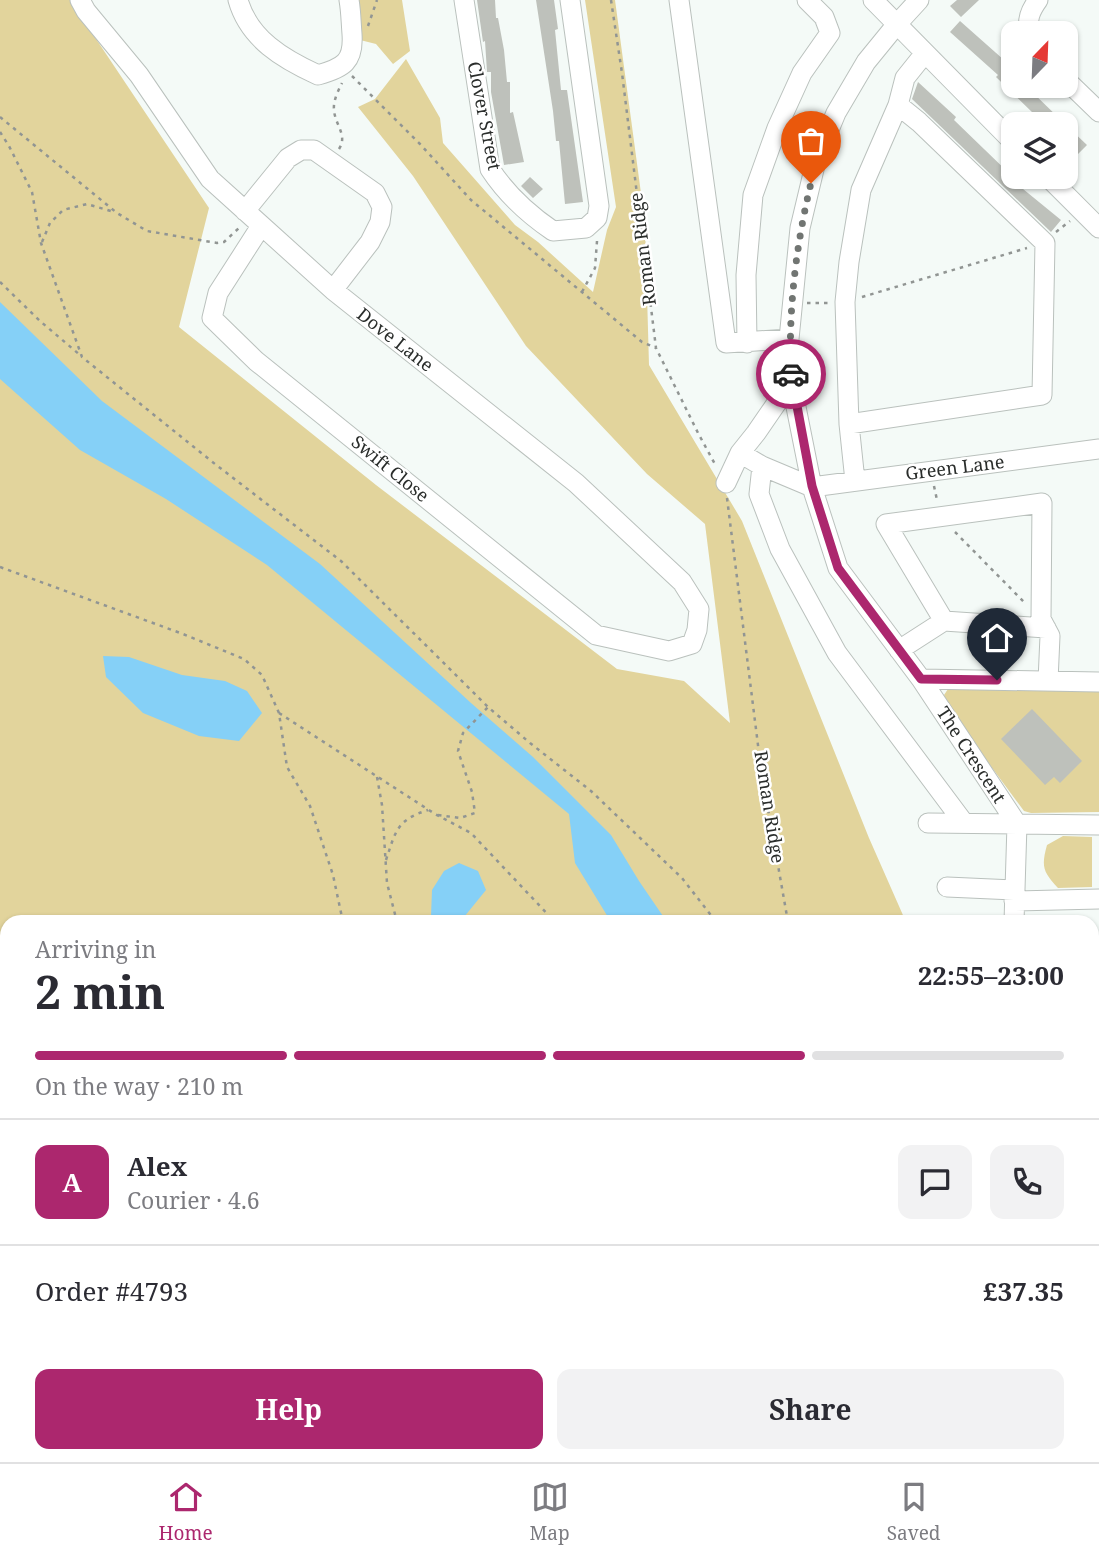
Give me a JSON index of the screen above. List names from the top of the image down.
{
  "streets": {
    "street": [
      "Clover Street",
      "Dove Lane",
      "Green Lane",
      "Swift Close",
      "The Crescent"
    ],
    "path": ["Roman Ridge"]
  },
  "crossings": [
    ["Dove Lane", "Swift Close"],
    ["Green Lane", "The Crescent"]
  ],
  "north": "top right",
  "page": {
    "heading": ["2 min", "Arriving in", "22:55–23:00"],
    "panel": [
      "Alex",
      "Courier · 4.6",
      "Order #4793",
      "£37.35"
    ],
    "bar": "On the way · 210 m",
    "round": "A",
    "buttons": ["Help", "Share"],
    "tabs": ["Home", "Map", "Saved"]
  }
}
